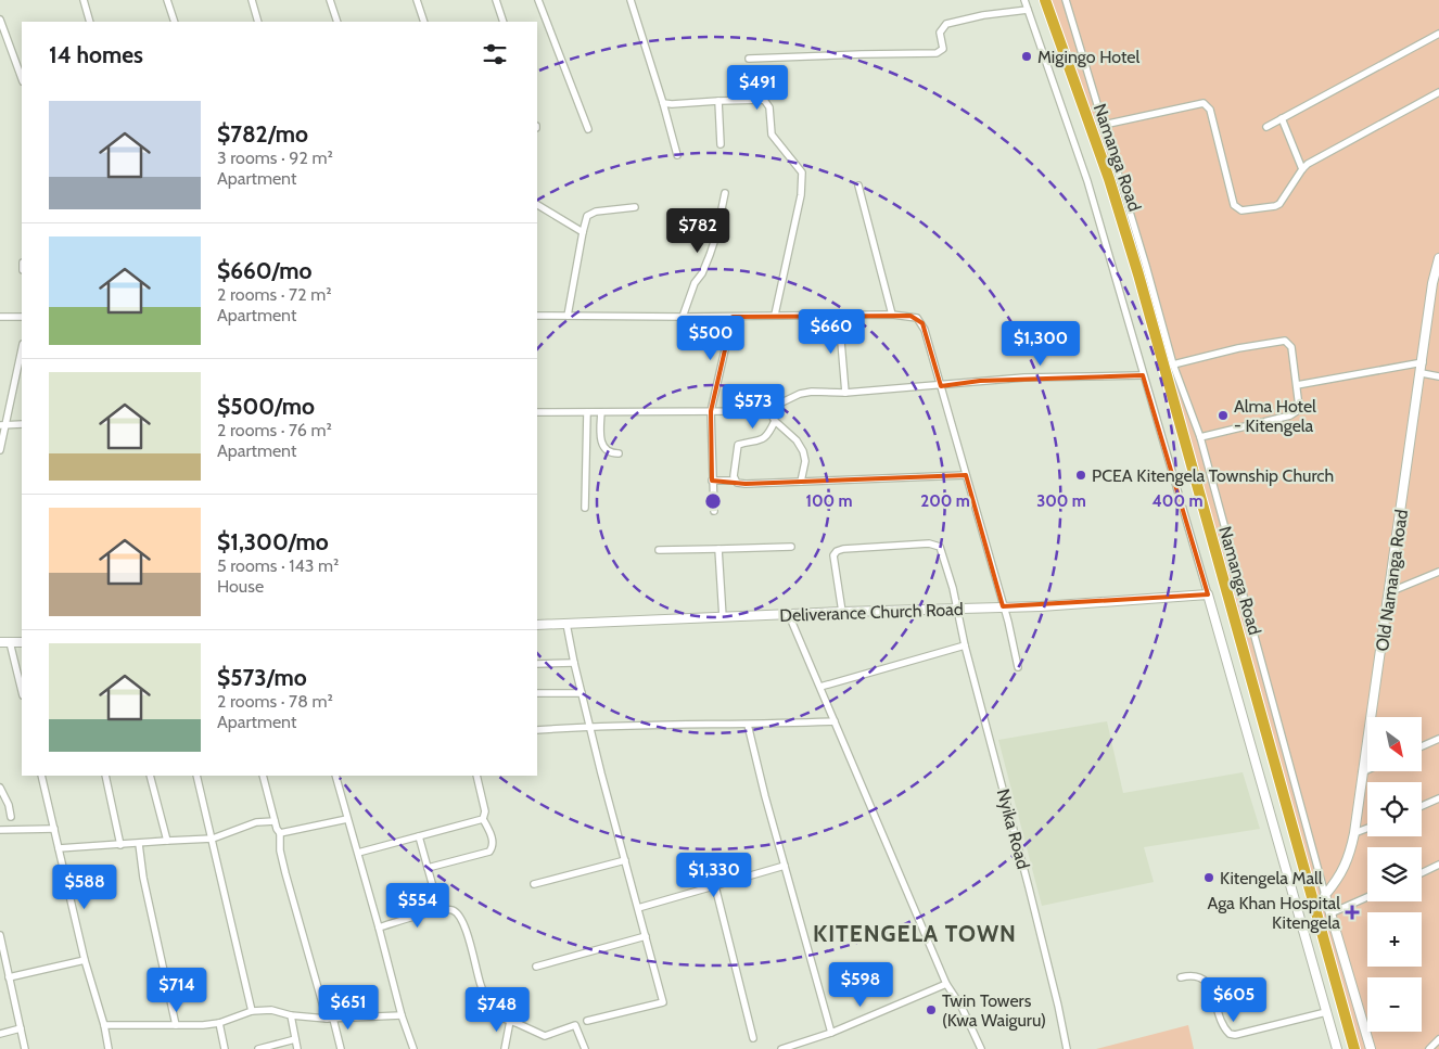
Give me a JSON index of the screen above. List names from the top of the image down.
{
  "streets": {
    "highway": ["Namanga Road"],
    "street": ["Old Namanga Road", "Deliverance Church Road", "Nyika Road"]
  },
  "crossings": [
    ["Deliverance Church Road", "Nyika Road"]
  ],
  "districts": ["KITENGELA TOWN"],
  "places": {
    "other": [
      "Migingo Hotel",
      "Alma Hotel - Kitengela",
      "PCEA Kitengela Township Church",
      "Kitengela Mall",
      "Twin Towers (Kwa Waiguru)"
    ],
    "health": ["Aga Khan Hospital Kitengela"]
  },
  "north": "bottom right",
  "page": {
    "heading": "14 homes",
    "price": [
      "$491",
      "$782",
      "$660",
      "$500",
      "$1,300",
      "$573",
      "$1,330",
      "$588",
      "$554",
      "$598",
      "$714",
      "$605",
      "$651",
      "$748"
    ],
    "list": [
      {
        "name": "$782/mo",
        "note": "3 rooms · 92 m² · Apartment"
      },
      {
        "name": "$660/mo",
        "note": "2 rooms · 72 m² · Apartment"
      },
      {
        "name": "$500/mo",
        "note": "2 rooms · 76 m² · Apartment"
      },
      {
        "name": "$1,300/mo",
        "note": "5 rooms · 143 m² · House"
      },
      {
        "name": "$573/mo",
        "note": "2 rooms · 78 m² · Apartment"
      }
    ],
    "map_buttons": ["+", "−"]
  },
  "rings": [
    "100 m",
    "200 m",
    "300 m",
    "400 m"
  ]
}
